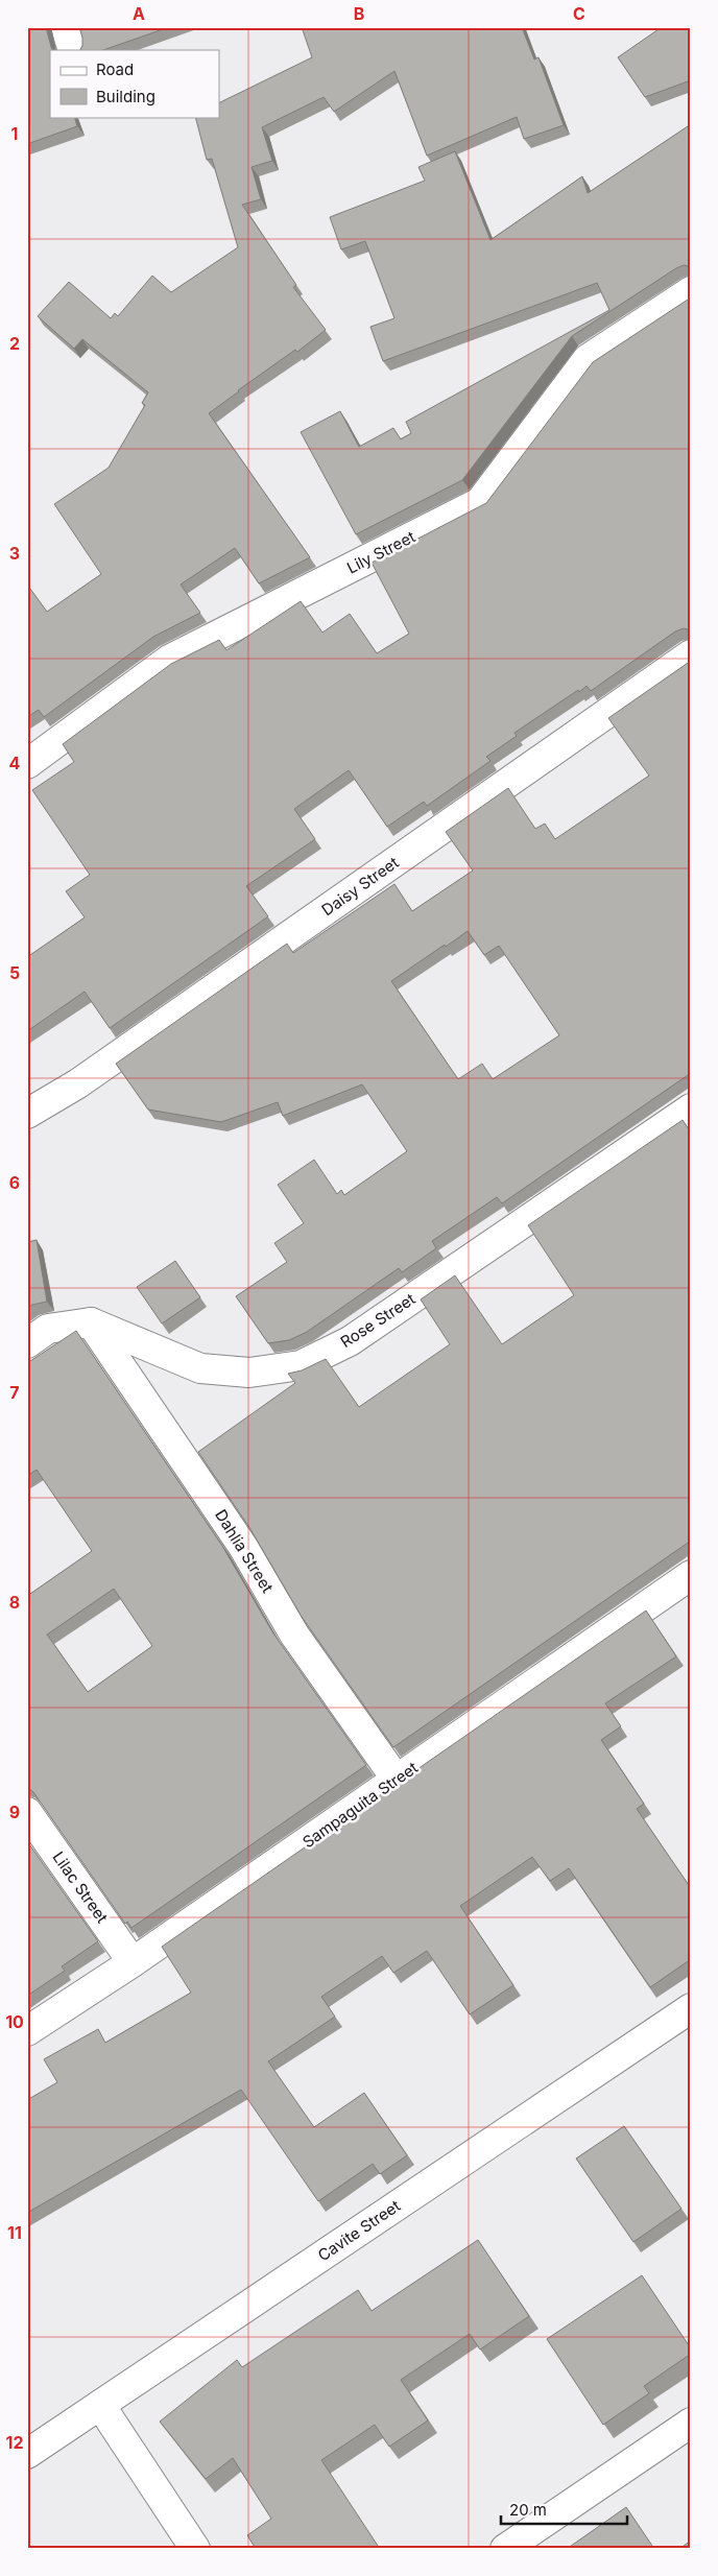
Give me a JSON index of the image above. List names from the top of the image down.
{
  "streets": {
    "street": [
      "Lily Street",
      "Daisy Street",
      "Rose Street",
      "Dahlia Street",
      "Sampaguita Street",
      "Lilac Street",
      "Cavite Street"
    ]
  },
  "crossings": [
    ["Rose Street", "Dahlia Street"],
    ["Dahlia Street", "Sampaguita Street"],
    ["Sampaguita Street", "Lilac Street"]
  ],
  "legend": ["Road", "Building"],
  "scale_bar": "20 m",
  "grid": {
    "columns": ["A", "B", "C"],
    "rows": [
      "1",
      "2",
      "3",
      "4",
      "5",
      "6",
      "7",
      "8",
      "9",
      "10",
      "11",
      "12"
    ]
  }
}
